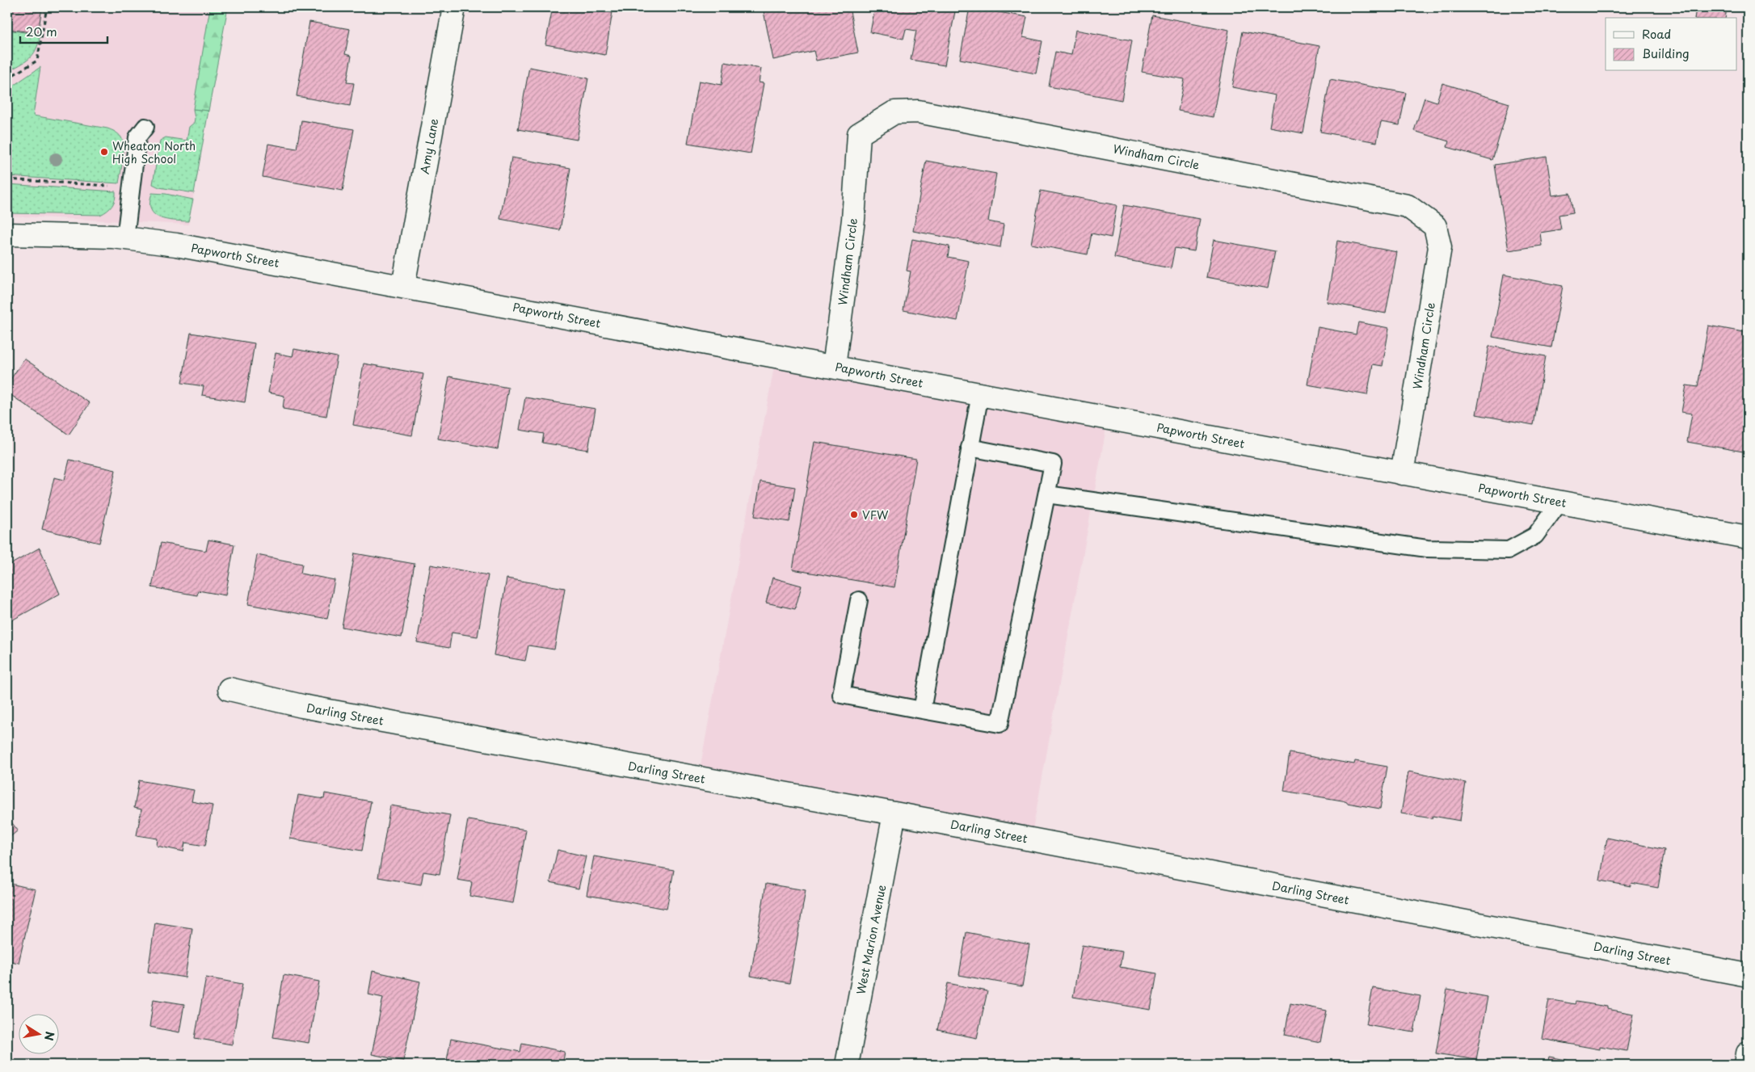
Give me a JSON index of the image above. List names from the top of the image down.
{
  "streets": {
    "street": [
      "Amy Lane",
      "Windham Circle",
      "Papworth Street",
      "Darling Street",
      "West Marion Avenue"
    ]
  },
  "crossings": [
    ["Amy Lane", "Papworth Street"],
    ["Windham Circle", "Papworth Street"],
    ["Darling Street", "West Marion Avenue"]
  ],
  "places": ["Wheaton North High School", "VFW"],
  "legend": ["Road", "Building"],
  "scale_bar": "20 m",
  "north": "right"
}
